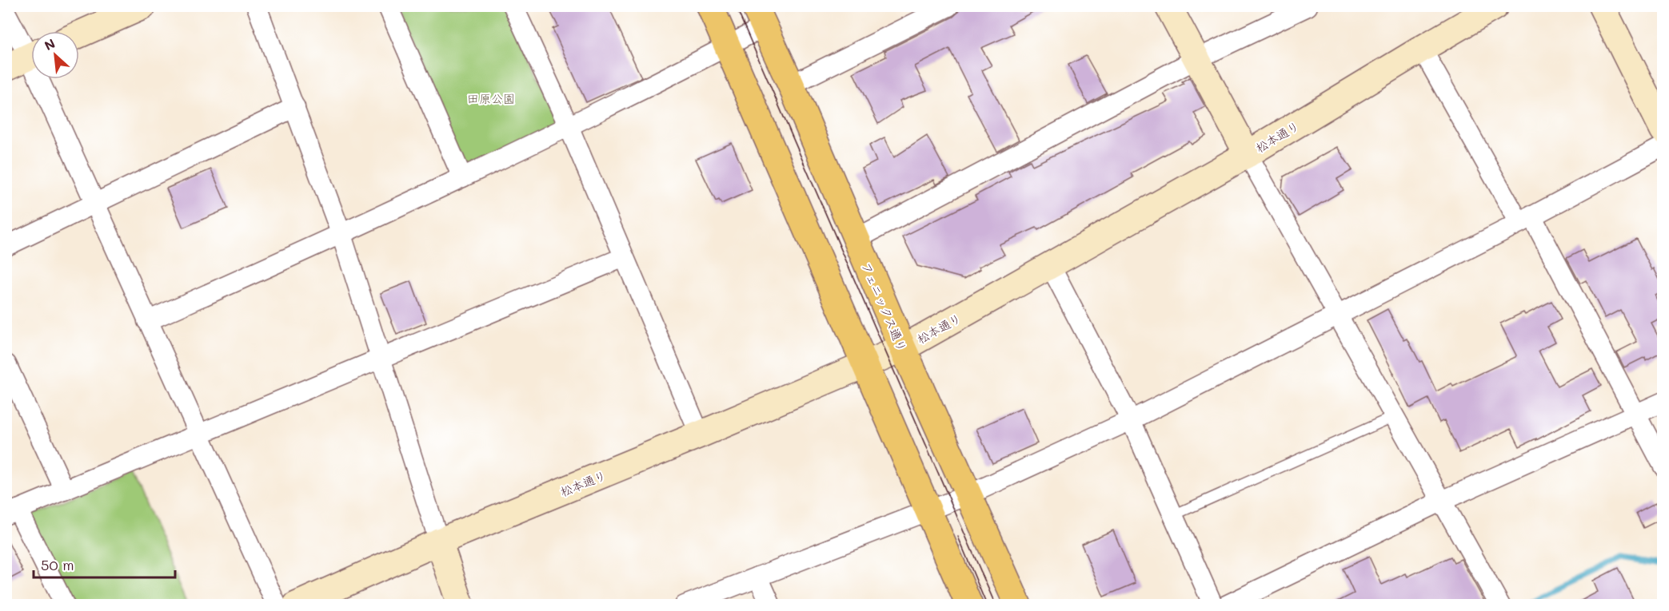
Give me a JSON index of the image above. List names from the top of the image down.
{
  "streets": {
    "main road": ["フェニックス通り"],
    "street": ["松本通り"]
  },
  "crossings": [
    ["松本通り", "フェニックス通り"]
  ],
  "parks": ["田原公園"],
  "scale_bar": "50 m",
  "north": "top left"
}
